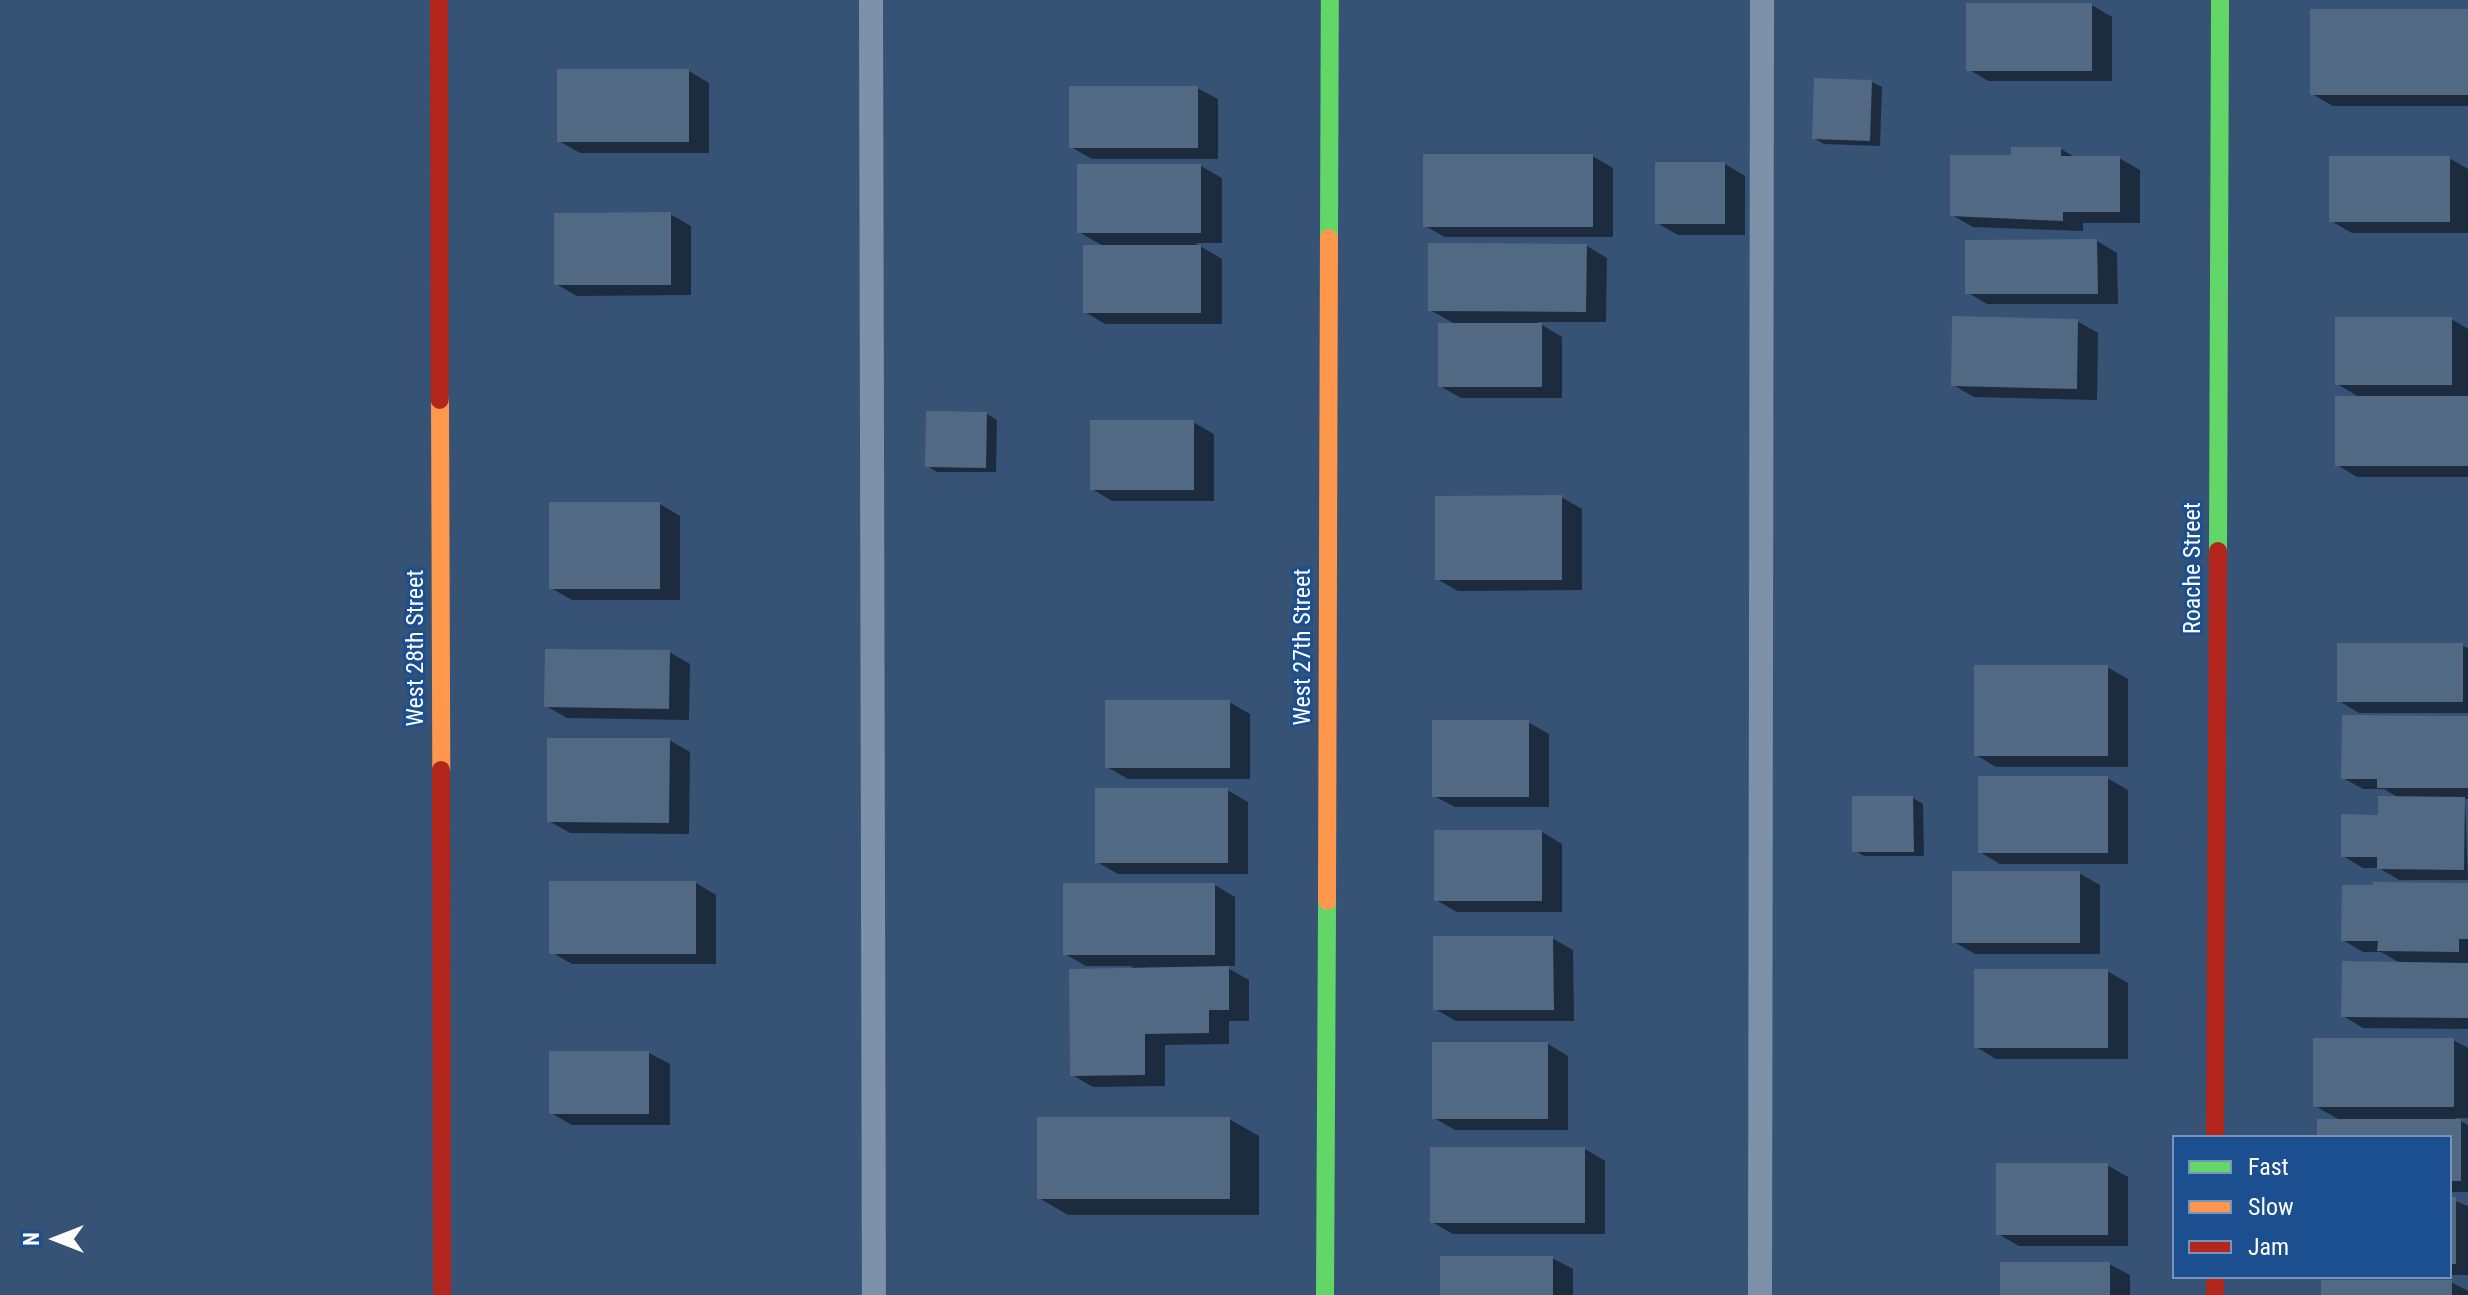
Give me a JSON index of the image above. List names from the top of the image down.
{
  "streets": {
    "street": ["Roache Street", "West 27th Street", "West 28th Street"]
  },
  "legend": ["Fast", "Slow", "Jam"],
  "north": "left"
}
